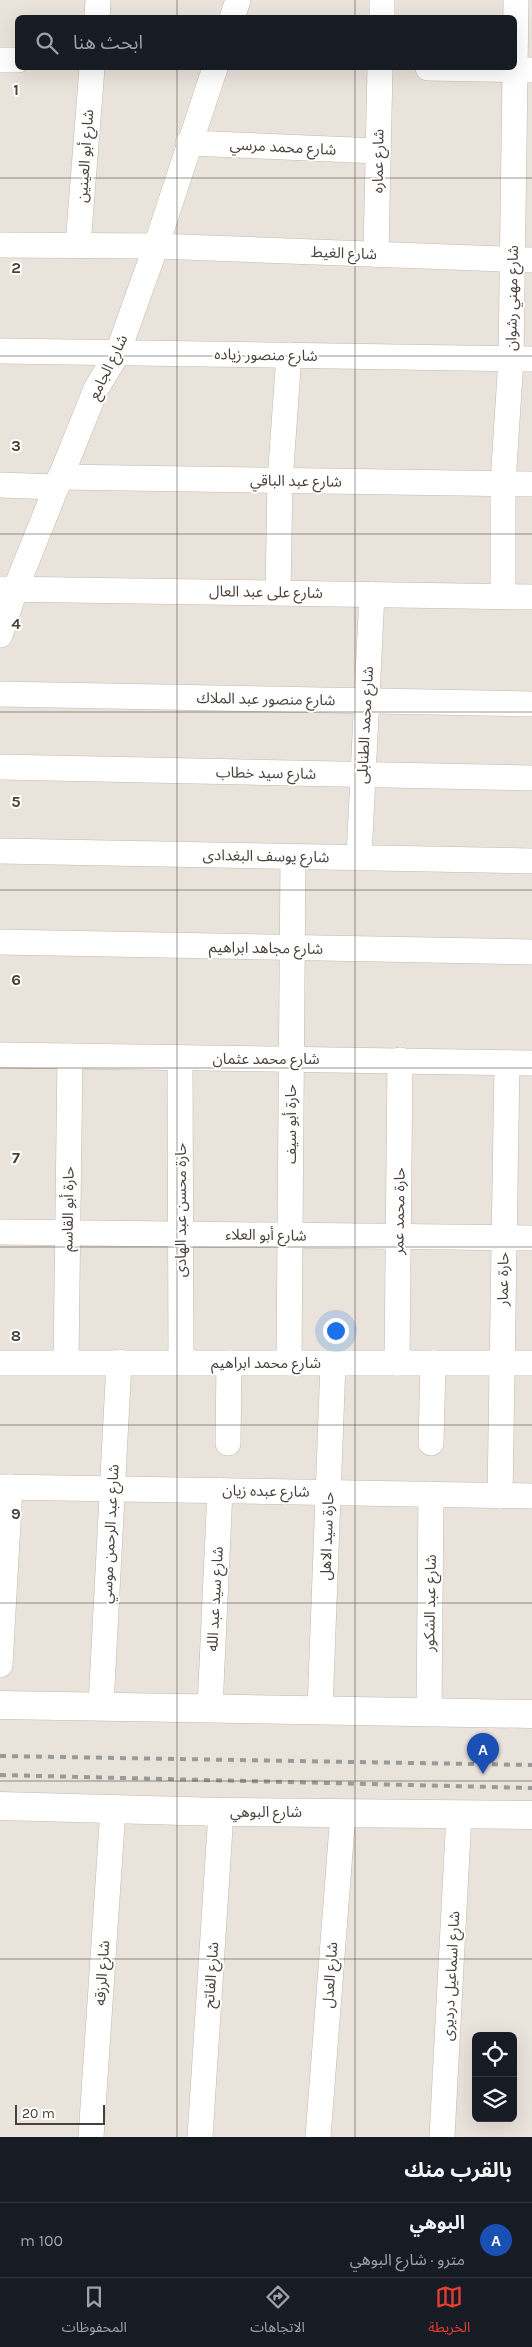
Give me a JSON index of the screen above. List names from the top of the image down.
{
  "streets": {
    "street": [
      "شارع محمد مرسي",
      "شارع أبو العينين",
      "شارع عماره",
      "شارع الغيط",
      "شارع مهني رشوان",
      "شارع منصور زياده",
      "شارع الجامع",
      "شارع عبد الباقي",
      "شارع على عبد العال",
      "شارع منصور عبد الملاك",
      "شارع محمد الطنابلى",
      "شارع سيد خطاب",
      "شارع يوسف البغدادى",
      "شارع مجاهد ابراهيم",
      "شارع محمد عثمان",
      "حارة أبو سيف",
      "حارة أبو القاسم",
      "حارة محسن عبد الهادى",
      "حارة محمد عمر",
      "شارع أبو العلاء",
      "حارة عمار",
      "شارع محمد ابراهيم",
      "شارع عبده زيان",
      "شارع عبد الرحمن موسي",
      "حارة سيد الاهل",
      "شارع سيد عبد الله",
      "شارع عبد الشكور",
      "شارع البوهي",
      "شارع الرزقه",
      "شارع الفاتح",
      "شارع العدل",
      "شارع اسماعيل درديرى"
    ]
  },
  "crossings": [
    ["شارع محمد مرسي", "شارع عماره"],
    ["شارع محمد مرسي", "شارع الجامع"],
    ["شارع أبو العينين", "شارع الغيط"],
    ["شارع عماره", "شارع الغيط"],
    ["شارع الغيط", "شارع مهني رشوان"],
    ["شارع الغيط", "شارع الجامع"],
    ["شارع مهني رشوان", "شارع منصور زياده"],
    ["شارع مهني رشوان", "شارع عبد الباقي"],
    ["شارع مهني رشوان", "شارع على عبد العال"],
    ["شارع منصور زياده", "شارع الجامع"],
    ["شارع الجامع", "شارع عبد الباقي"],
    ["شارع الجامع", "شارع على عبد العال"],
    ["شارع على عبد العال", "شارع محمد الطنابلى"],
    ["شارع منصور عبد الملاك", "شارع محمد الطنابلى"],
    ["شارع محمد الطنابلى", "شارع سيد خطاب"],
    ["شارع محمد الطنابلى", "شارع يوسف البغدادى"],
    ["شارع يوسف البغدادى", "حارة أبو سيف"],
    ["شارع مجاهد ابراهيم", "حارة أبو سيف"],
    ["شارع محمد عثمان", "حارة أبو سيف"],
    ["شارع محمد عثمان", "حارة أبو القاسم"],
    ["شارع محمد عثمان", "حارة محسن عبد الهادى"],
    ["شارع محمد عثمان", "حارة محمد عمر"],
    ["شارع محمد عثمان", "حارة عمار"],
    ["حارة أبو سيف", "شارع أبو العلاء"],
    ["حارة أبو سيف", "شارع محمد ابراهيم"],
    ["حارة أبو القاسم", "شارع أبو العلاء"],
    ["حارة أبو القاسم", "شارع محمد ابراهيم"],
    ["حارة محسن عبد الهادى", "شارع أبو العلاء"],
    ["حارة محسن عبد الهادى", "شارع محمد ابراهيم"],
    ["حارة محمد عمر", "شارع أبو العلاء"],
    ["حارة محمد عمر", "شارع محمد ابراهيم"],
    ["شارع أبو العلاء", "حارة عمار"],
    ["حارة عمار", "شارع محمد ابراهيم"],
    ["حارة عمار", "شارع عبده زيان"],
    ["شارع محمد ابراهيم", "شارع عبد الرحمن موسي"],
    ["شارع محمد ابراهيم", "حارة سيد الاهل"],
    ["شارع عبده زيان", "شارع عبد الرحمن موسي"],
    ["شارع عبده زيان", "حارة سيد الاهل"],
    ["شارع عبده زيان", "شارع سيد عبد الله"],
    ["شارع عبده زيان", "شارع عبد الشكور"],
    ["شارع البوهي", "شارع الرزقه"],
    ["شارع البوهي", "شارع الفاتح"],
    ["شارع البوهي", "شارع العدل"],
    ["شارع البوهي", "شارع اسماعيل درديرى"]
  ],
  "scale_bar": "20 m",
  "page": {
    "search": "ابحث هنا",
    "pins": "A",
    "scale": "20 m",
    "heading": "بالقرب منك",
    "list": [
      {
        "mark": "A",
        "name": "البوهي",
        "note": "مترو · شارع البوهي",
        "value": "100 m"
      }
    ],
    "nav": ["الخريطة", "الاتجاهات", "المحفوظات"]
  },
  "grid": {
    "rows": [
      "1",
      "2",
      "3",
      "4",
      "5",
      "6",
      "7",
      "8",
      "9"
    ]
  }
}
